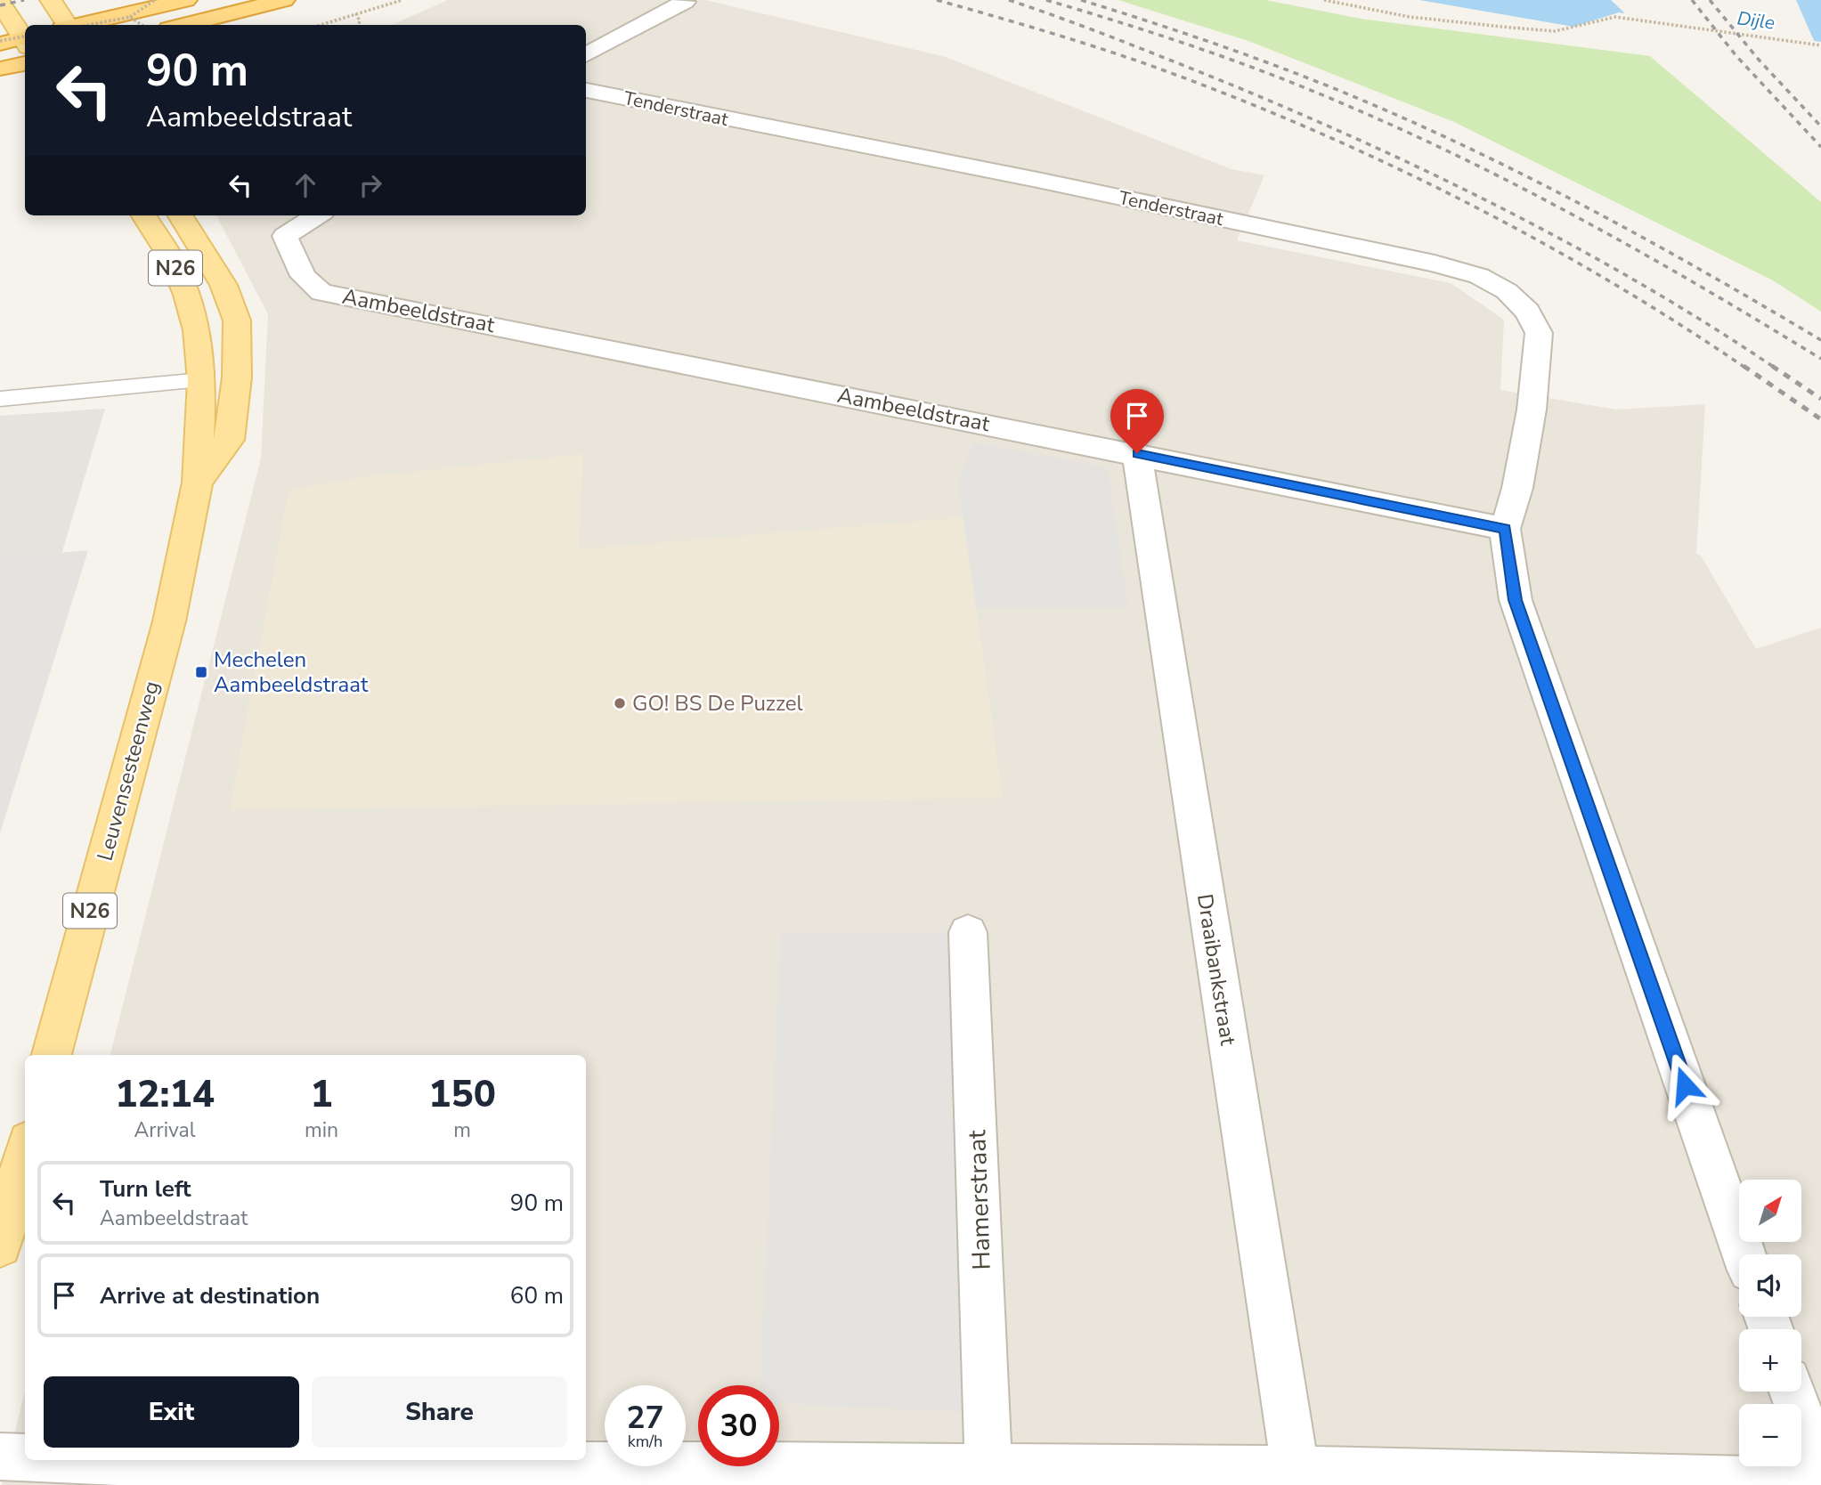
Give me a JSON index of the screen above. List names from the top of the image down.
{
  "streets": {
    "main road": ["N26", "Leuvensesteenweg"],
    "street": [
      "Tenderstraat",
      "Aambeeldstraat",
      "Draaibankstraat",
      "Hamerstraat"
    ]
  },
  "crossings": [
    ["Tenderstraat", "Aambeeldstraat"],
    ["Aambeeldstraat", "Draaibankstraat"]
  ],
  "water": ["Dijle"],
  "places": {
    "transit": ["Mechelen Aambeeldstraat"],
    "other": ["GO! BS De Puzzel"]
  },
  "north": "top right",
  "page": {
    "turn": ["90 m", "Aambeeldstraat"],
    "eta": [
      "12:14",
      "Arrival",
      "1",
      "min",
      "150",
      "m"
    ],
    "list": [
      {
        "name": "Turn left",
        "note": "Aambeeldstraat",
        "value": "90 m"
      },
      {
        "name": "Arrive at destination",
        "value": "60 m"
      }
    ],
    "map_buttons": ["+", "−"],
    "buttons": ["Exit", "Share"],
    "speed": "27 km/h",
    "limit": "30"
  }
}
